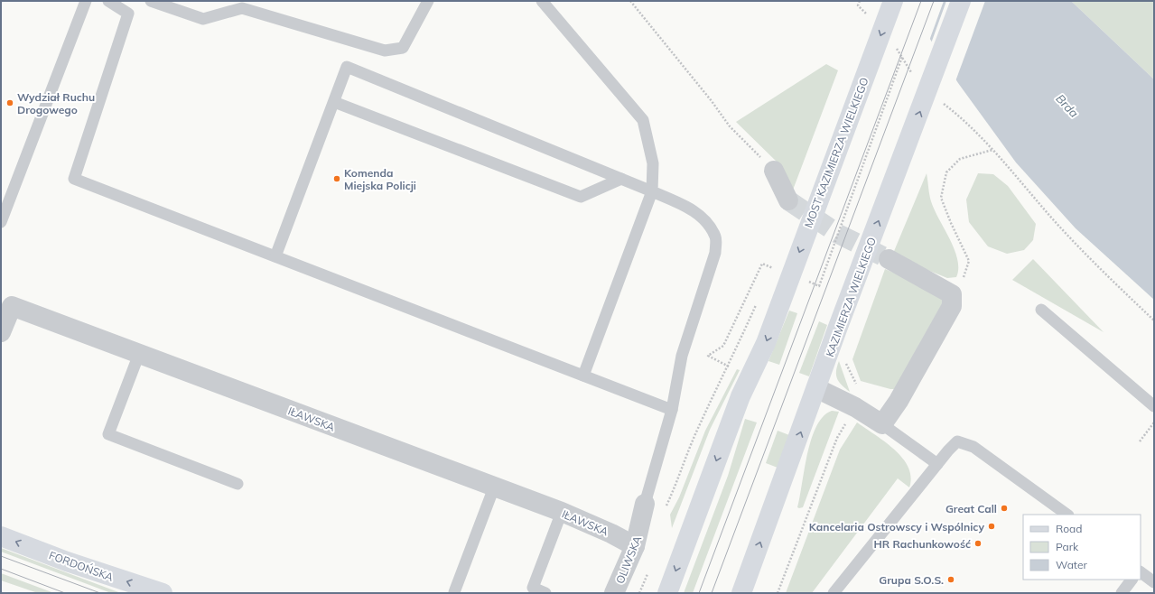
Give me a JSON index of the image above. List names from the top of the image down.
{
  "streets": {
    "main road": ["MOST KAZIMIERZA WIELKIEGO", "KAZIMIERZA WIELKIEGO", "FORDOŃSKA"],
    "street": ["IŁAWSKA", "OLIWSKA"]
  },
  "crossings": [
    ["IŁAWSKA", "OLIWSKA"]
  ],
  "one_way": ["MOST KAZIMIERZA WIELKIEGO", "KAZIMIERZA WIELKIEGO", "FORDOŃSKA"],
  "water": ["Brda"],
  "places": [
    "Wydział Ruchu Drogowego",
    "Komenda Miejska Policji",
    "Great Call",
    "Kancelaria Ostrowscy i Wspólnicy",
    "HR Rachunkowość",
    "Grupa S.O.S."
  ],
  "legend": ["Road", "Park", "Water"]
}
